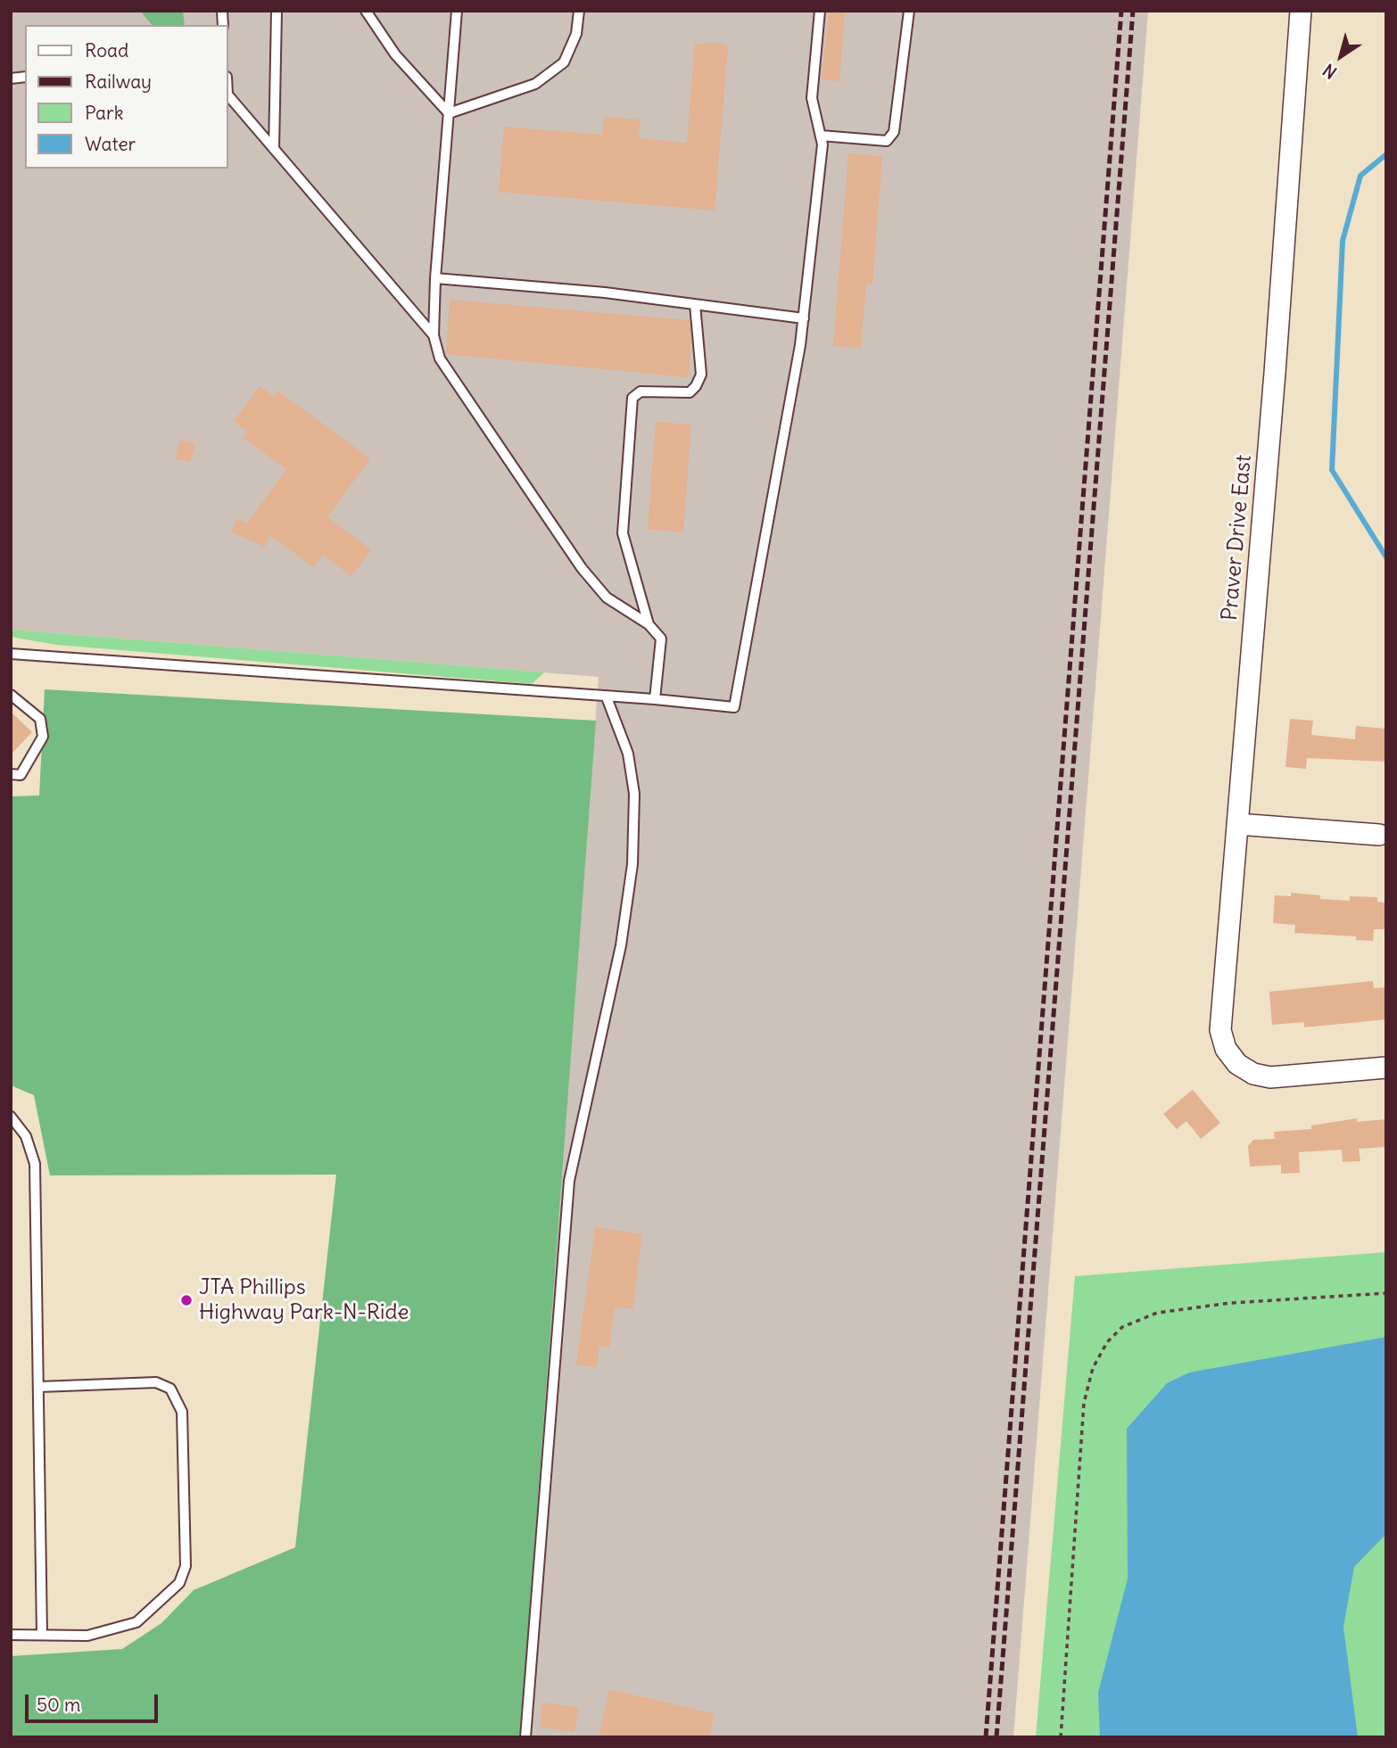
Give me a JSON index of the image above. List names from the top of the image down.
{
  "streets": {
    "street": ["Praver Drive East"]
  },
  "places": ["JTA Phillips Highway Park-N-Ride"],
  "legend": [
    "Road",
    "Railway",
    "Park",
    "Water"
  ],
  "scale_bar": "50 m",
  "north": "bottom left"
}
